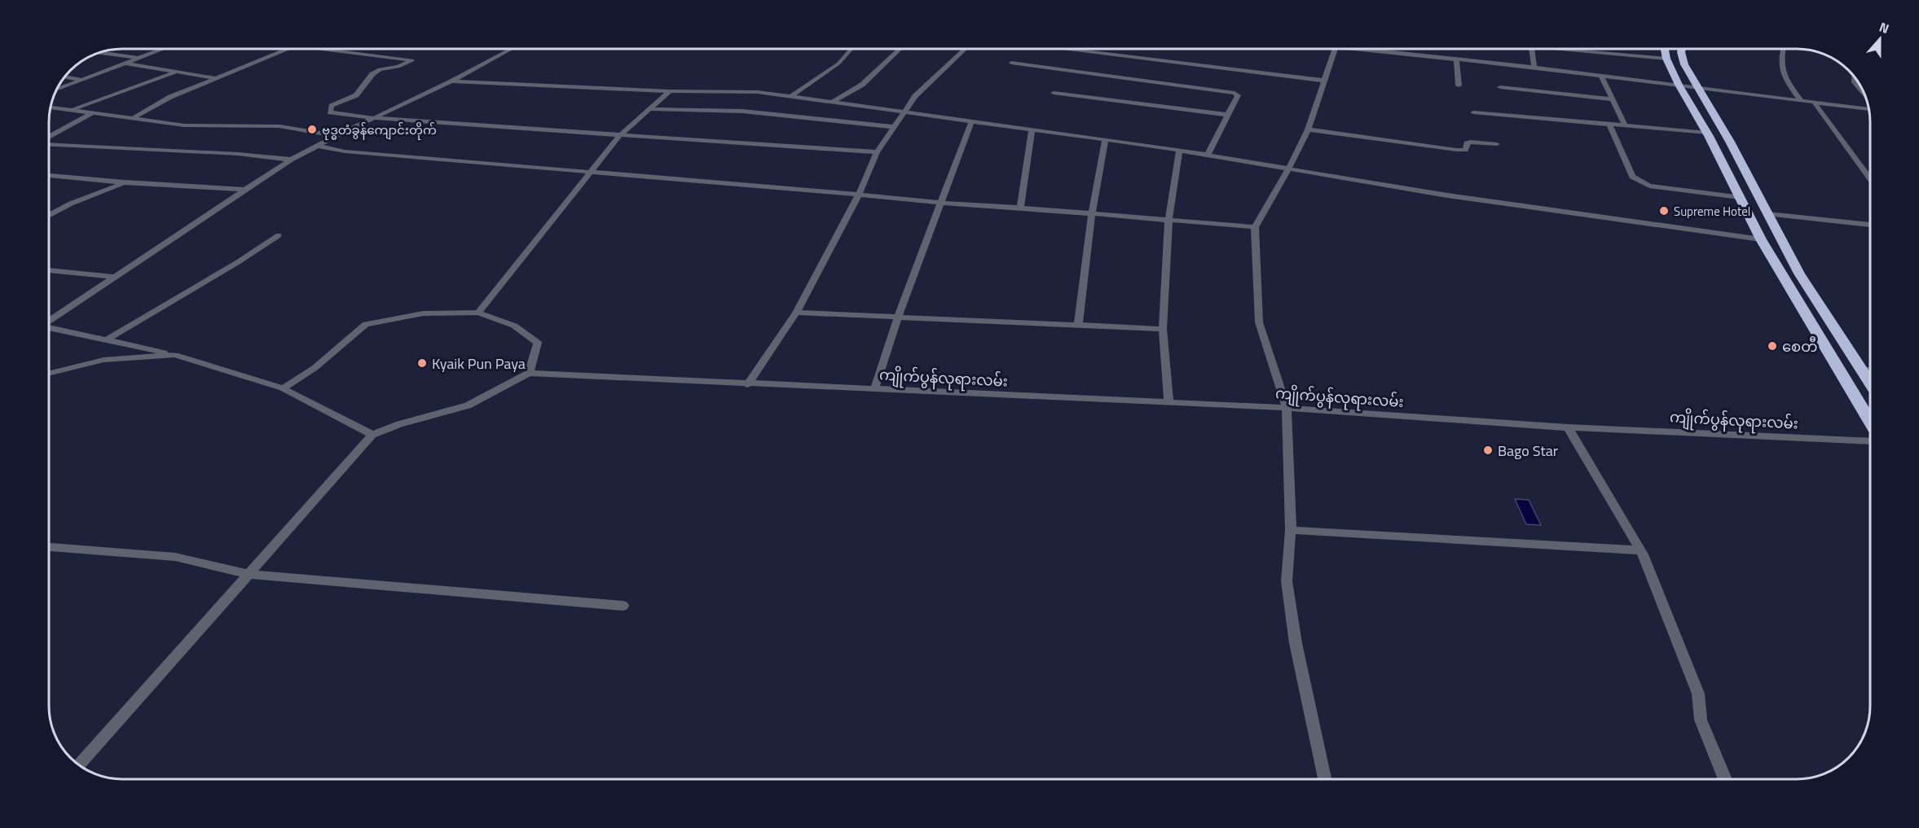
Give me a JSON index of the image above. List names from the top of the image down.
{
  "streets": {
    "street": ["ကျိုက်ပွန်လုရားလမ်း"]
  },
  "places": [
    "ဗုဒ္ဓတံခွန်ကျောင်းတိုက်",
    "Supreme Hotel",
    "စေတီ",
    "Kyaik Pun Paya",
    "Bago Star"
  ],
  "north": "top"
}
